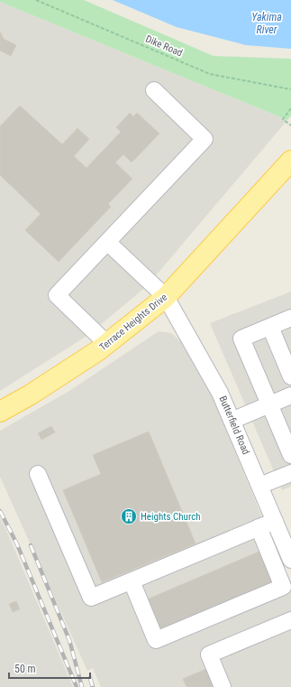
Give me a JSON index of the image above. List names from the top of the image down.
{
  "streets": {
    "main road": ["Terrace Heights Drive"],
    "street": ["Butterfield Road"],
    "path": ["Dike Road"]
  },
  "crossings": [
    ["Terrace Heights Drive", "Butterfield Road"]
  ],
  "water": ["Yakima River"],
  "places": {
    "building": ["Heights Church"]
  },
  "scale_bar": "50 m"
}
